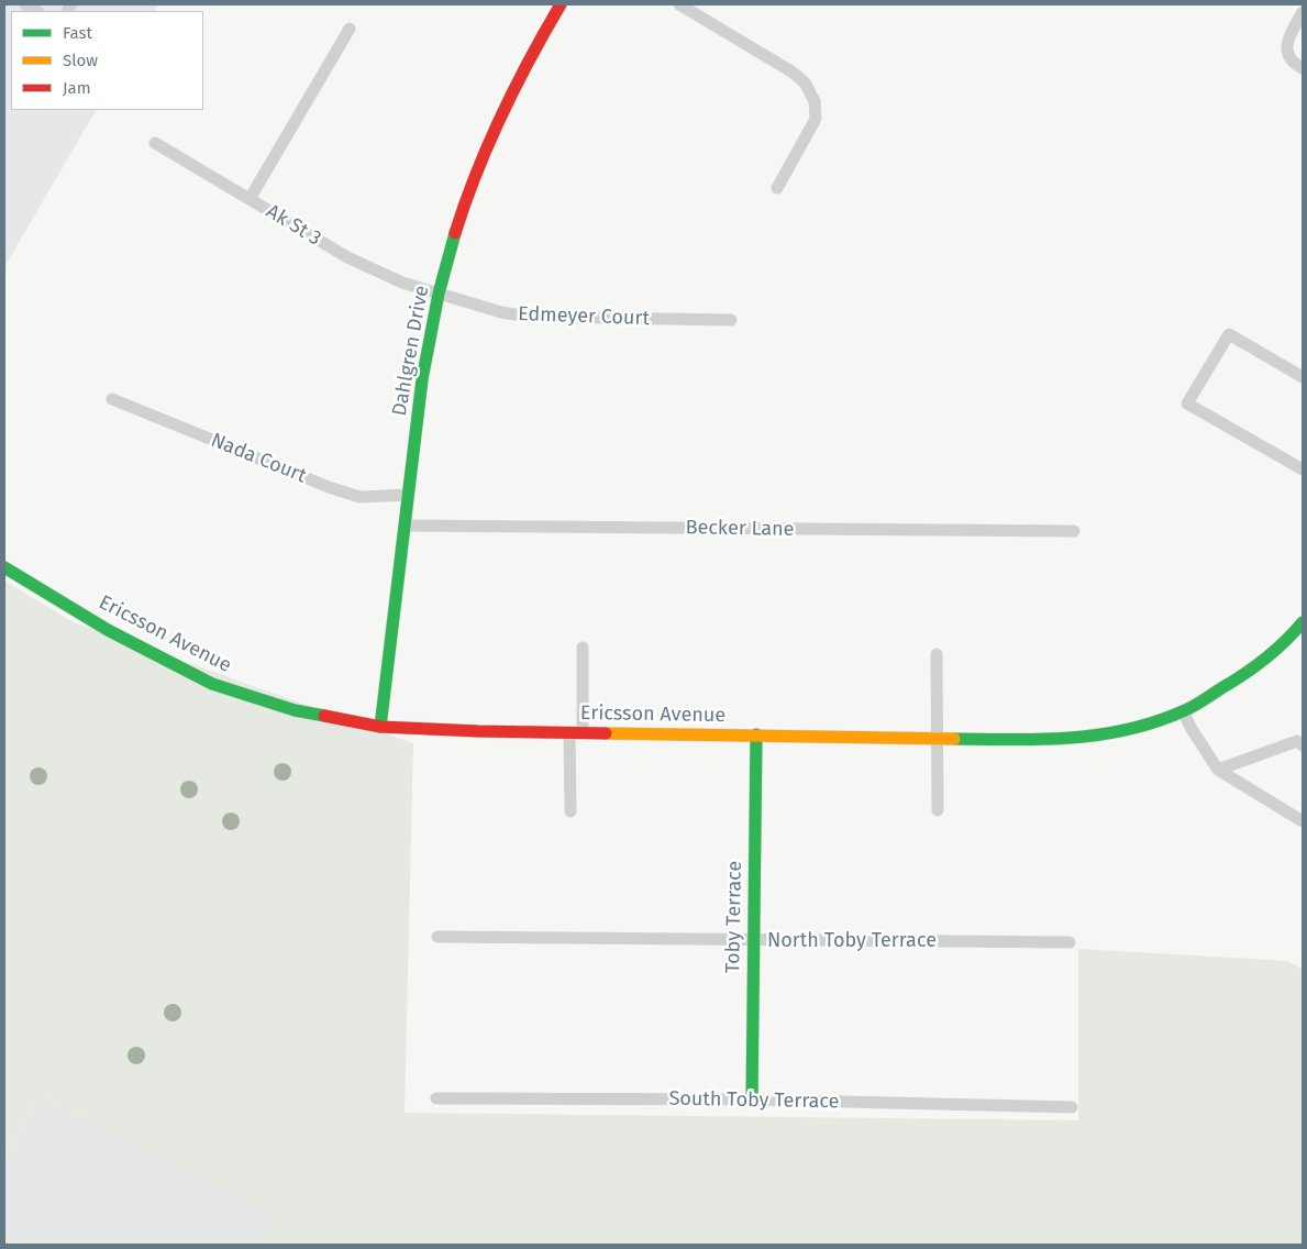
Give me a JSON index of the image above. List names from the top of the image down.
{
  "streets": {
    "street": ["Dahlgren Drive", "Ericsson Avenue", "Toby Terrace"],
    "lane": [
      "Ak St 3",
      "Edmeyer Court",
      "Nada Court",
      "Becker Lane",
      "North Toby Terrace",
      "South Toby Terrace"
    ]
  },
  "crossings": [
    ["Ak St 3", "Edmeyer Court"],
    ["Ak St 3", "Dahlgren Drive"],
    ["Edmeyer Court", "Dahlgren Drive"],
    ["Dahlgren Drive", "Nada Court"],
    ["Dahlgren Drive", "Becker Lane"],
    ["Dahlgren Drive", "Ericsson Avenue"],
    ["Ericsson Avenue", "Toby Terrace"],
    ["Toby Terrace", "North Toby Terrace"],
    ["Toby Terrace", "South Toby Terrace"]
  ],
  "legend": ["Fast", "Slow", "Jam"]
}
